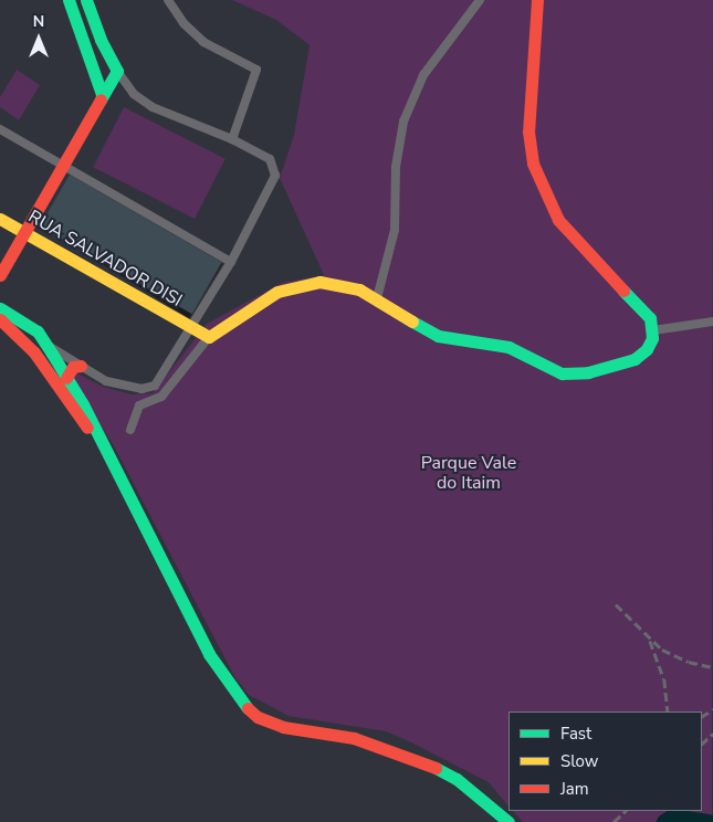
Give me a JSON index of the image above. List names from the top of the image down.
{
  "streets": {
    "street": ["RUA SALVADOR DISI"]
  },
  "parks": ["Parque Vale do Itaim"],
  "legend": ["Fast", "Slow", "Jam"],
  "north": "top"
}
